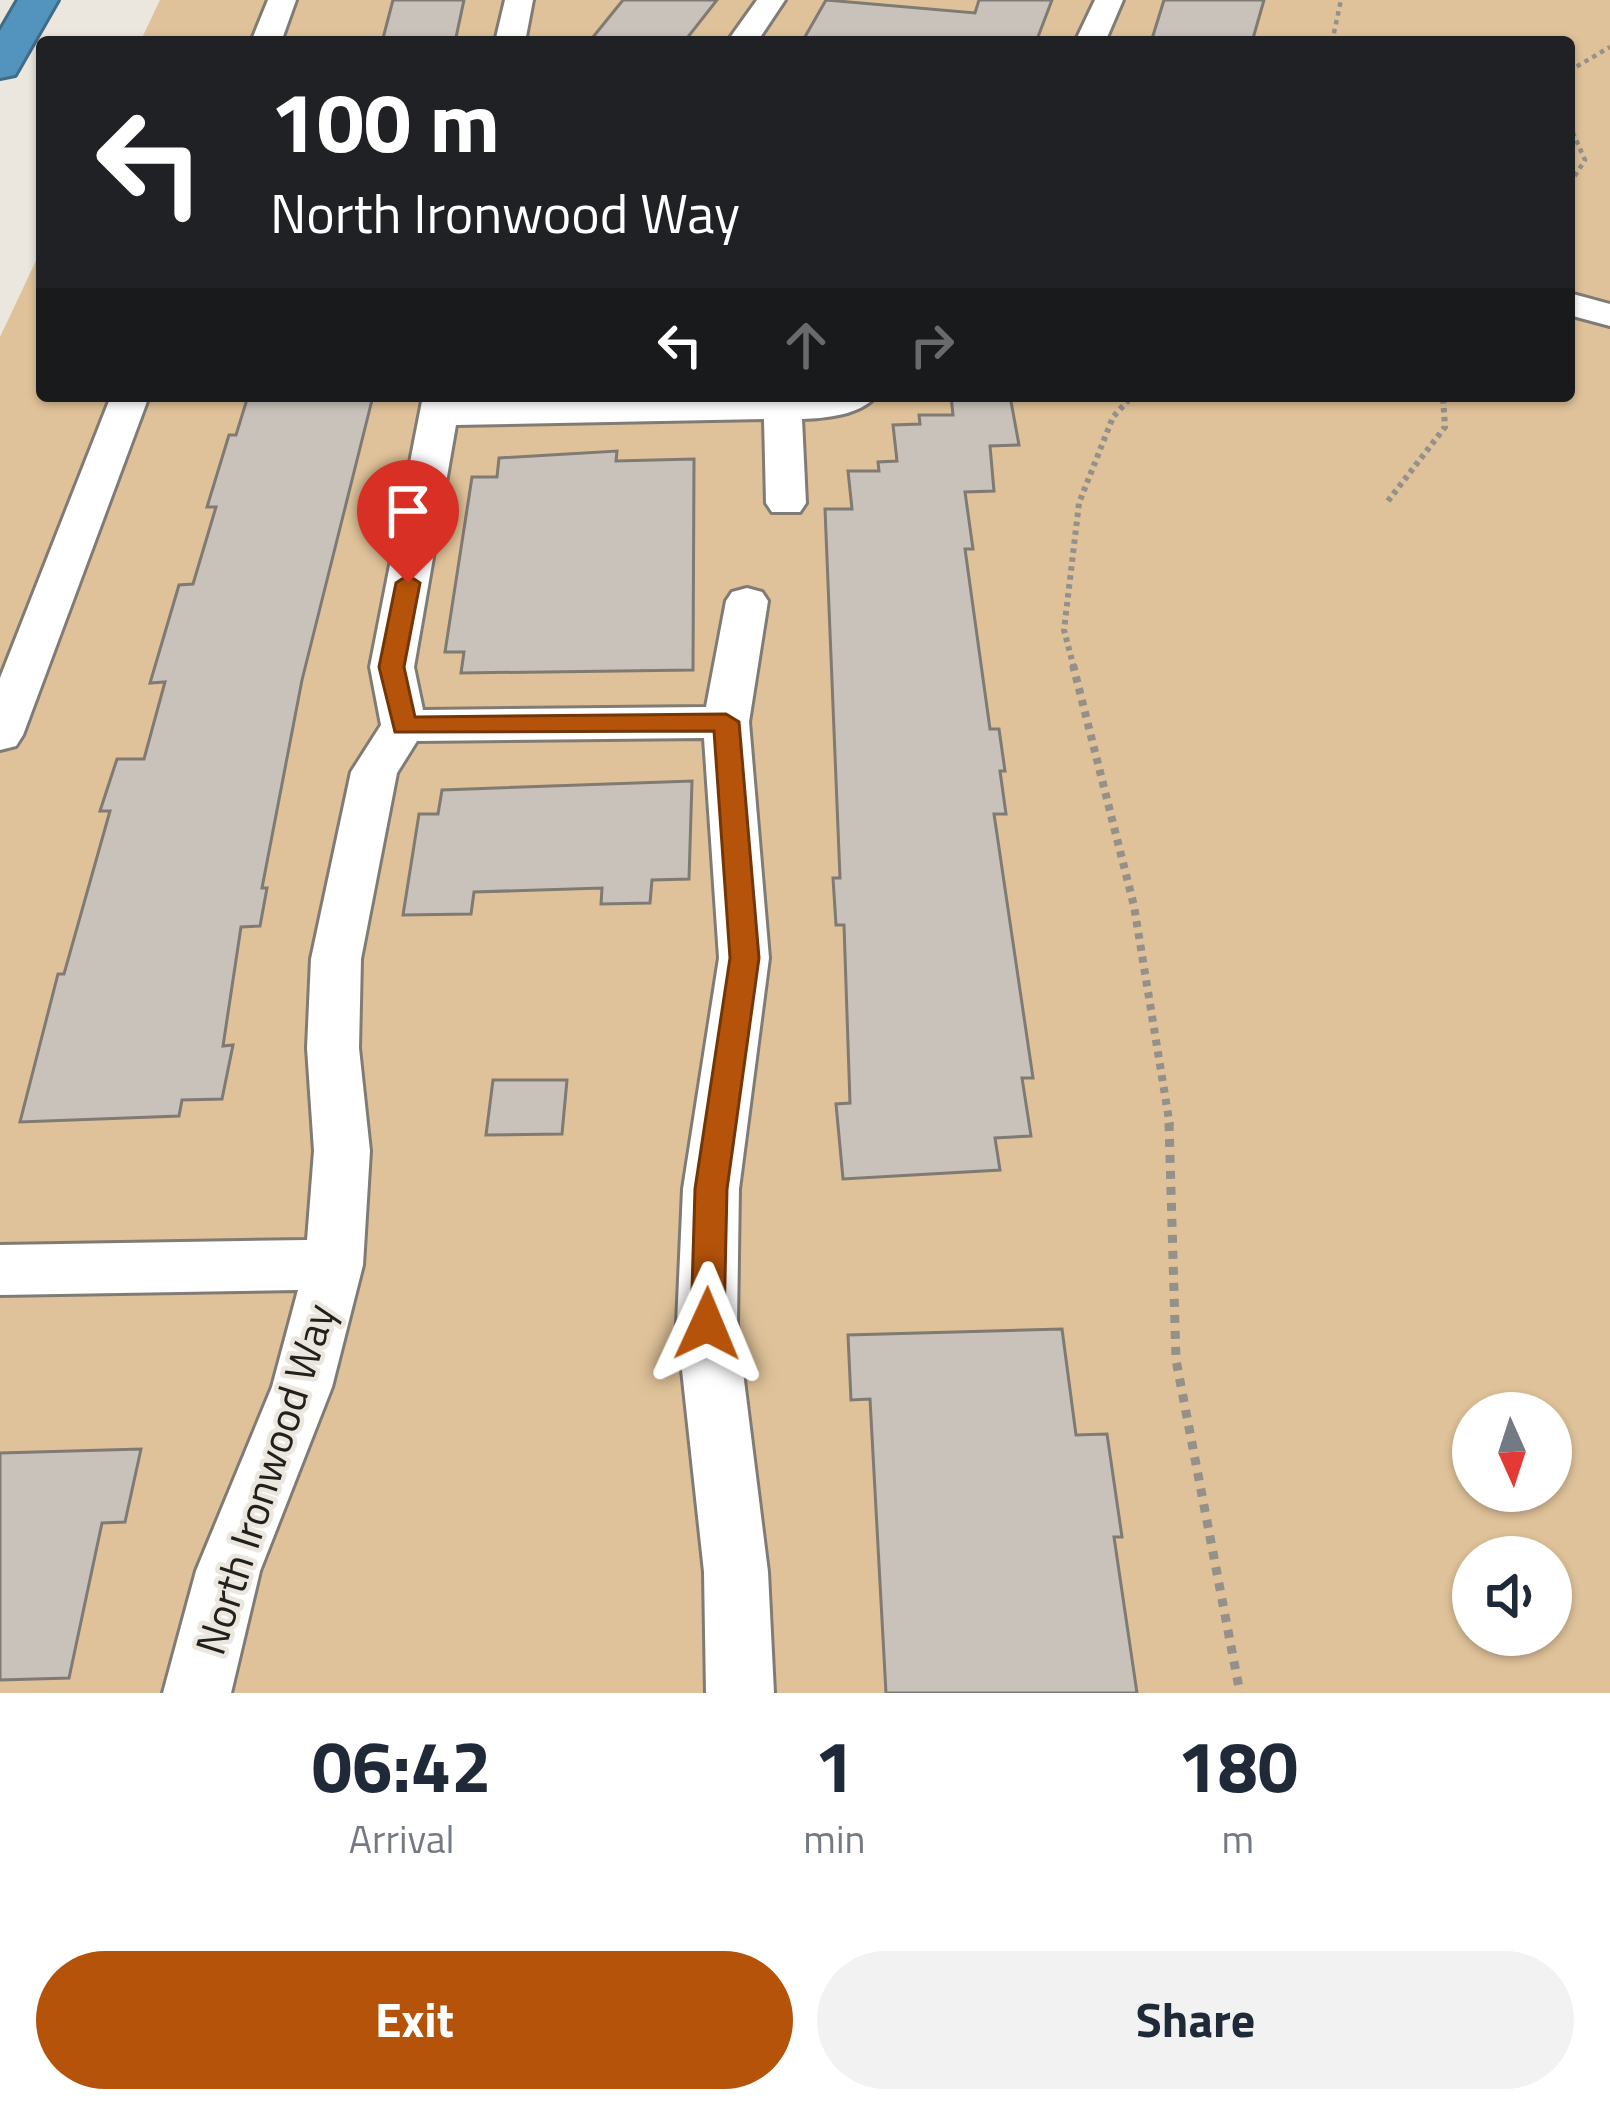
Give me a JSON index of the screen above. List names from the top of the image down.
{
  "streets": {
    "street": ["North Ironwood Way"]
  },
  "north": "bottom",
  "page": {
    "turn": ["100 m", "North Ironwood Way"],
    "eta": [
      "06:42",
      "Arrival",
      "1",
      "min",
      "180",
      "m"
    ],
    "buttons": ["Exit", "Share"]
  }
}
